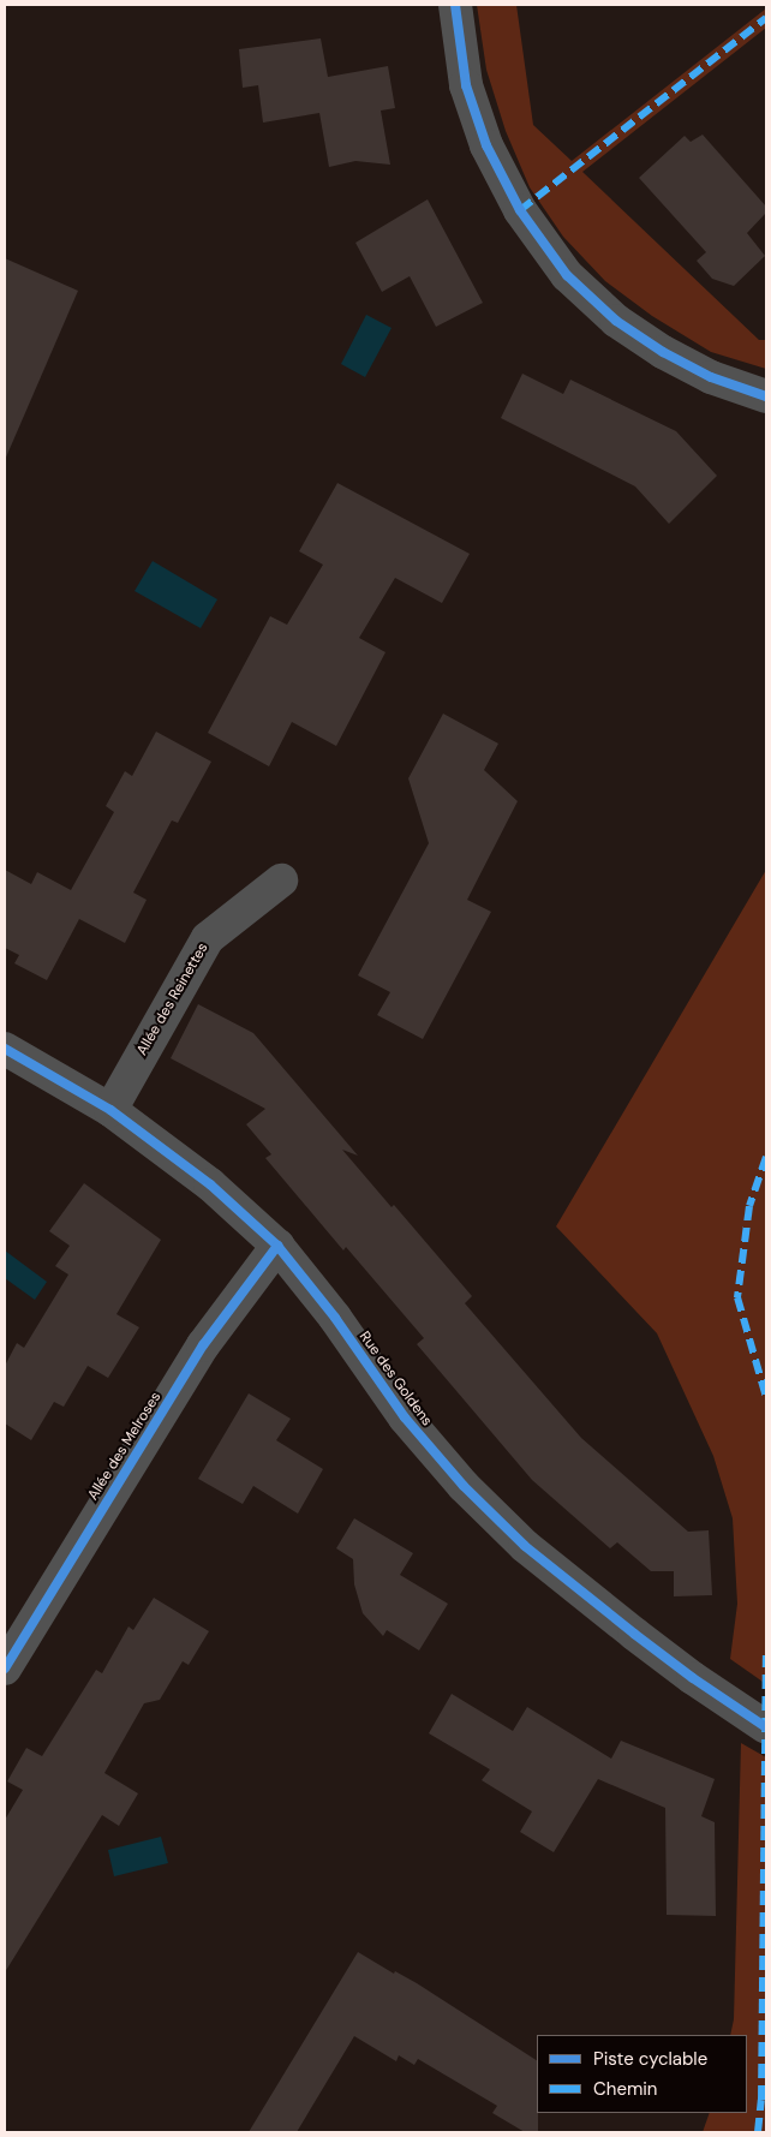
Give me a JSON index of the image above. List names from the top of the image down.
{
  "streets": {
    "street": ["Allée des Reinettes", "Rue des Goldens", "Allée des Melroses"]
  },
  "crossings": [
    ["Allée des Reinettes", "Rue des Goldens"],
    ["Rue des Goldens", "Allée des Melroses"]
  ],
  "legend": ["Piste cyclable", "Chemin"]
}
